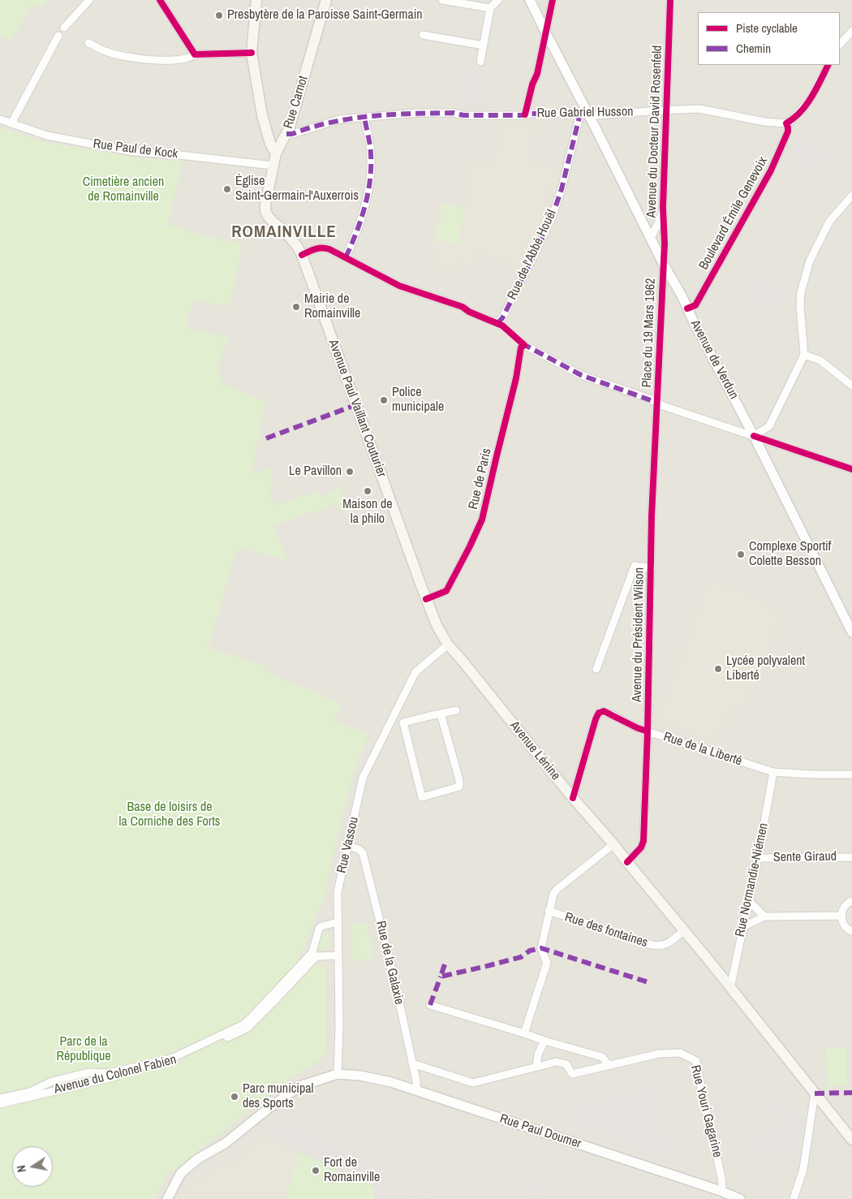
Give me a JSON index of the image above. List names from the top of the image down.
{
  "streets": {
    "main road": ["Rue Carnot", "Avenue Paul Vaillant Couturier", "Avenue Lénine"],
    "street": [
      "Rue Gabriel Husson",
      "Avenue du Docteur David Rosenfeld",
      "Rue Paul de Kock",
      "Boulevard Émile Genevoix",
      "Rue de l'Abbé Houël",
      "Place du 19 Mars 1962",
      "Avenue de Verdun",
      "Rue de Paris",
      "Avenue du Président Wilson",
      "Rue de la Liberté",
      "Rue Vassou",
      "Sente Giraud",
      "Rue Normandie-Niémen",
      "Rue des fontaines",
      "Rue de la Galaxie",
      "Avenue du Colonel Fabien",
      "Rue Youri Gagarine",
      "Rue Paul Doumer"
    ]
  },
  "crossings": [
    ["Rue Carnot", "Rue Gabriel Husson"],
    ["Rue Carnot", "Rue Paul de Kock"],
    ["Rue Carnot", "Avenue Paul Vaillant Couturier"],
    ["Rue Gabriel Husson", "Avenue du Docteur David Rosenfeld"],
    ["Rue Gabriel Husson", "Boulevard Émile Genevoix"],
    ["Rue Gabriel Husson", "Rue de l'Abbé Houël"],
    ["Rue Gabriel Husson", "Avenue de Verdun"],
    ["Avenue du Docteur David Rosenfeld", "Place du 19 Mars 1962"],
    ["Avenue du Docteur David Rosenfeld", "Avenue de Verdun"],
    ["Boulevard Émile Genevoix", "Avenue de Verdun"],
    ["Rue de l'Abbé Houël", "Avenue de Verdun"],
    ["Place du 19 Mars 1962", "Avenue de Verdun"],
    ["Place du 19 Mars 1962", "Rue de Paris"],
    ["Place du 19 Mars 1962", "Avenue du Président Wilson"],
    ["Avenue Paul Vaillant Couturier", "Rue de Paris"],
    ["Rue de Paris", "Avenue du Président Wilson"],
    ["Avenue du Président Wilson", "Rue de la Liberté"],
    ["Avenue du Président Wilson", "Avenue Lénine"],
    ["Rue de la Liberté", "Avenue Lénine"],
    ["Rue de la Liberté", "Rue Normandie-Niémen"],
    ["Avenue Lénine", "Rue Vassou"],
    ["Avenue Lénine", "Rue Normandie-Niémen"],
    ["Avenue Lénine", "Rue des fontaines"],
    ["Rue Vassou", "Rue de la Galaxie"],
    ["Rue Vassou", "Avenue du Colonel Fabien"],
    ["Rue Vassou", "Rue Paul Doumer"],
    ["Sente Giraud", "Rue Normandie-Niémen"],
    ["Rue de la Galaxie", "Rue Youri Gagarine"],
    ["Rue de la Galaxie", "Rue Paul Doumer"],
    ["Rue Youri Gagarine", "Rue Paul Doumer"]
  ],
  "districts": ["ROMAINVILLE"],
  "parks": ["Cimetière ancien de Romainville", "Base de loisirs de la Corniche des Forts", "Parc de la République"],
  "places": [
    "Presbytère de la Paroisse Saint-Germain",
    "Église Saint-Germain-l'Auxerrois",
    "Mairie de Romainville",
    "Police municipale",
    "Le Pavillon",
    "Maison de la philo",
    "Complexe Sportif Colette Besson",
    "Lycée polyvalent Liberté",
    "Parc municipal des Sports",
    "Fort de Romainville"
  ],
  "legend": ["Piste cyclable", "Chemin"],
  "north": "left"
}
